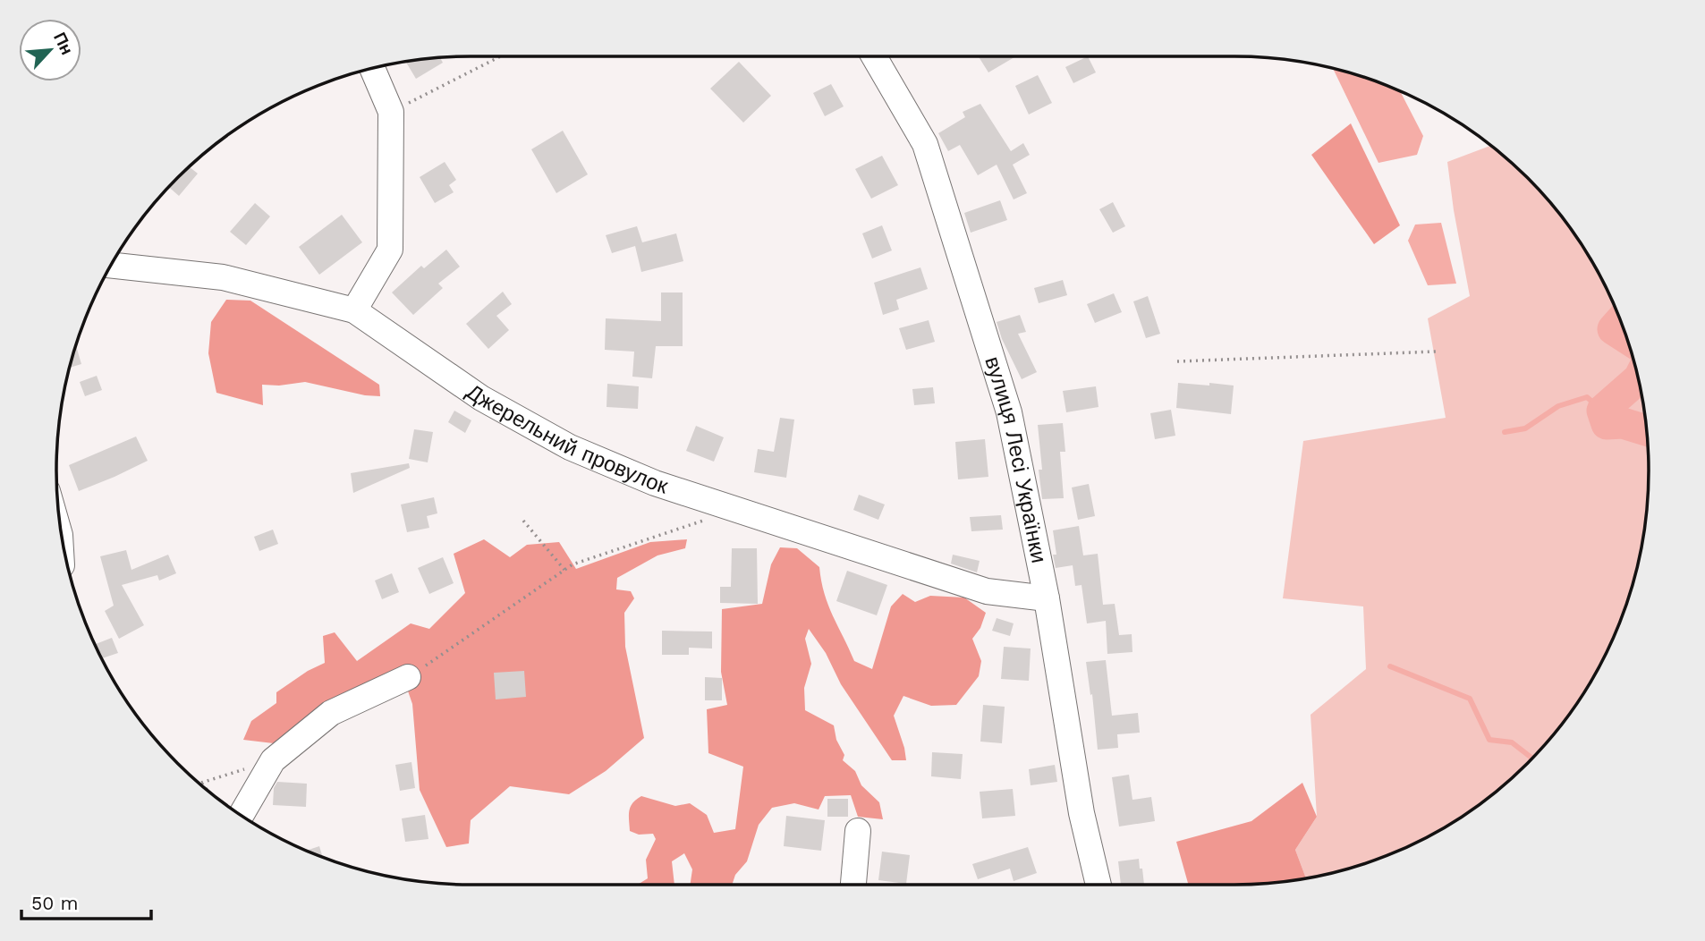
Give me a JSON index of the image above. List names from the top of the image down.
{
  "streets": {
    "street": ["Джерельний провулок", "вулиця Лесі Українки"]
  },
  "crossings": [
    ["Джерельний провулок", "вулиця Лесі Українки"]
  ],
  "scale_bar": "50 m",
  "north": "top right"
}
